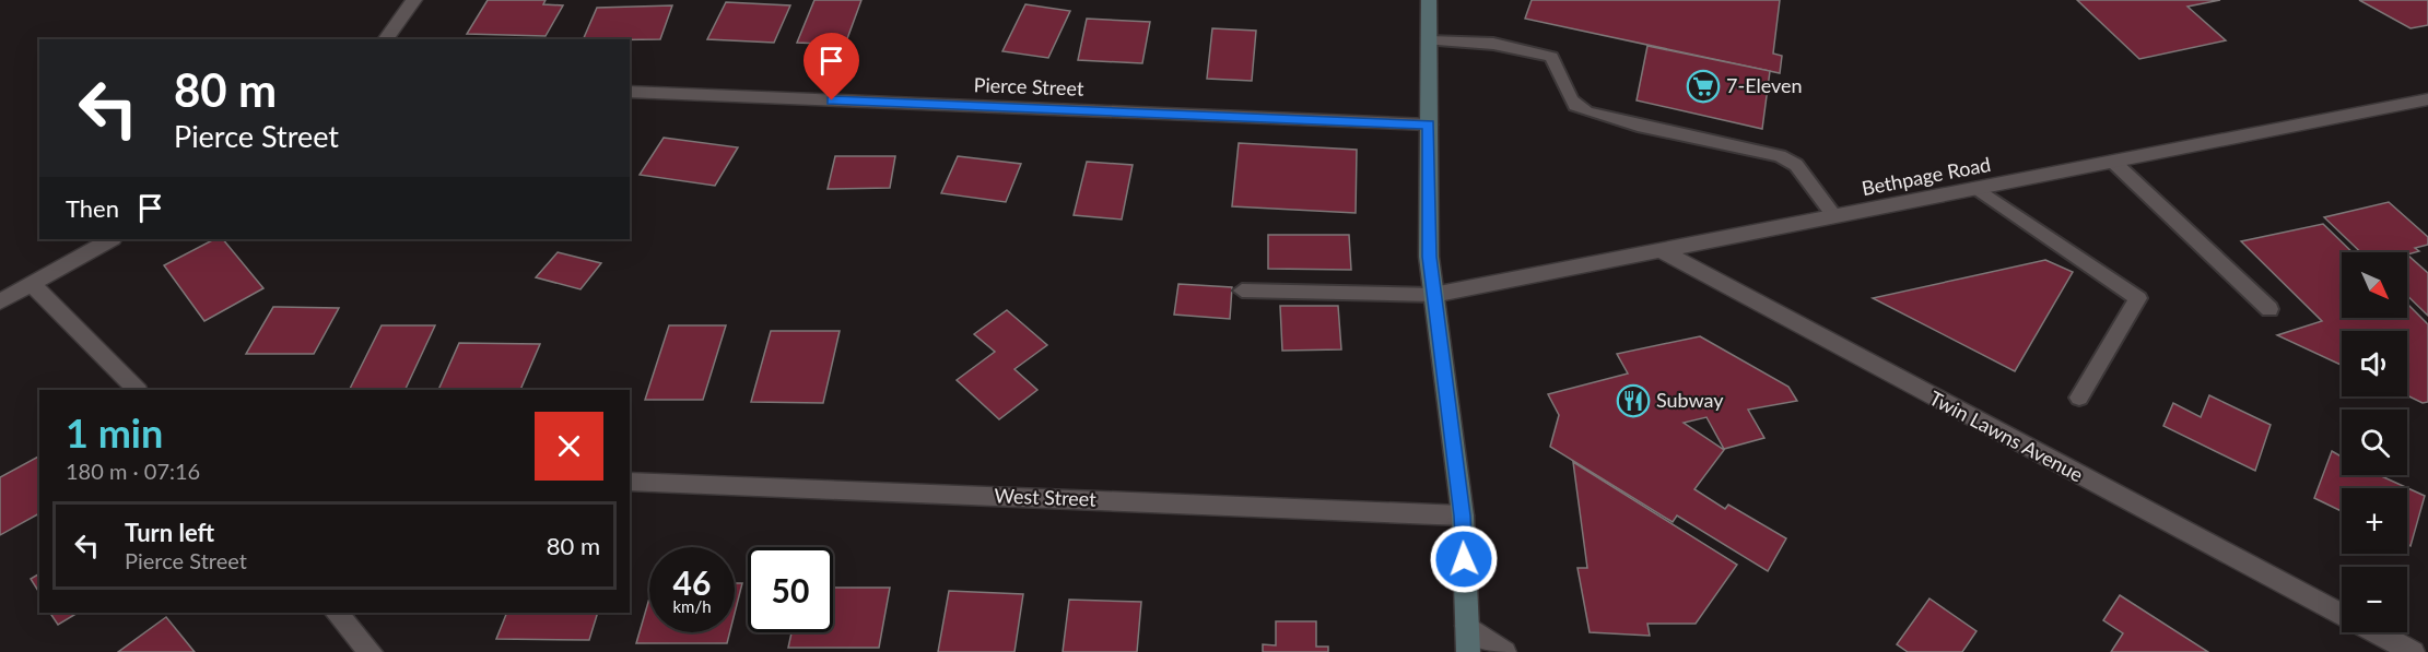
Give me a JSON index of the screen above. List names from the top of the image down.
{
  "streets": {
    "street": [
      "Pierce Street",
      "Bethpage Road",
      "Twin Lawns Avenue",
      "West Street"
    ]
  },
  "crossings": [
    ["Bethpage Road", "Twin Lawns Avenue"]
  ],
  "places": {
    "supermarket": ["7-Eleven"],
    "restaurant": ["Subway"]
  },
  "north": "bottom right",
  "page": {
    "turn": ["80 m", "Pierce Street"],
    "then": "Then",
    "map_buttons": ["+", "−"],
    "heading": ["1 min", "180 m · 07:16"],
    "list": [
      {
        "name": "Turn left",
        "note": "Pierce Street",
        "value": "80 m"
      }
    ],
    "speed": "46 km/h",
    "limit": "50"
  }
}
